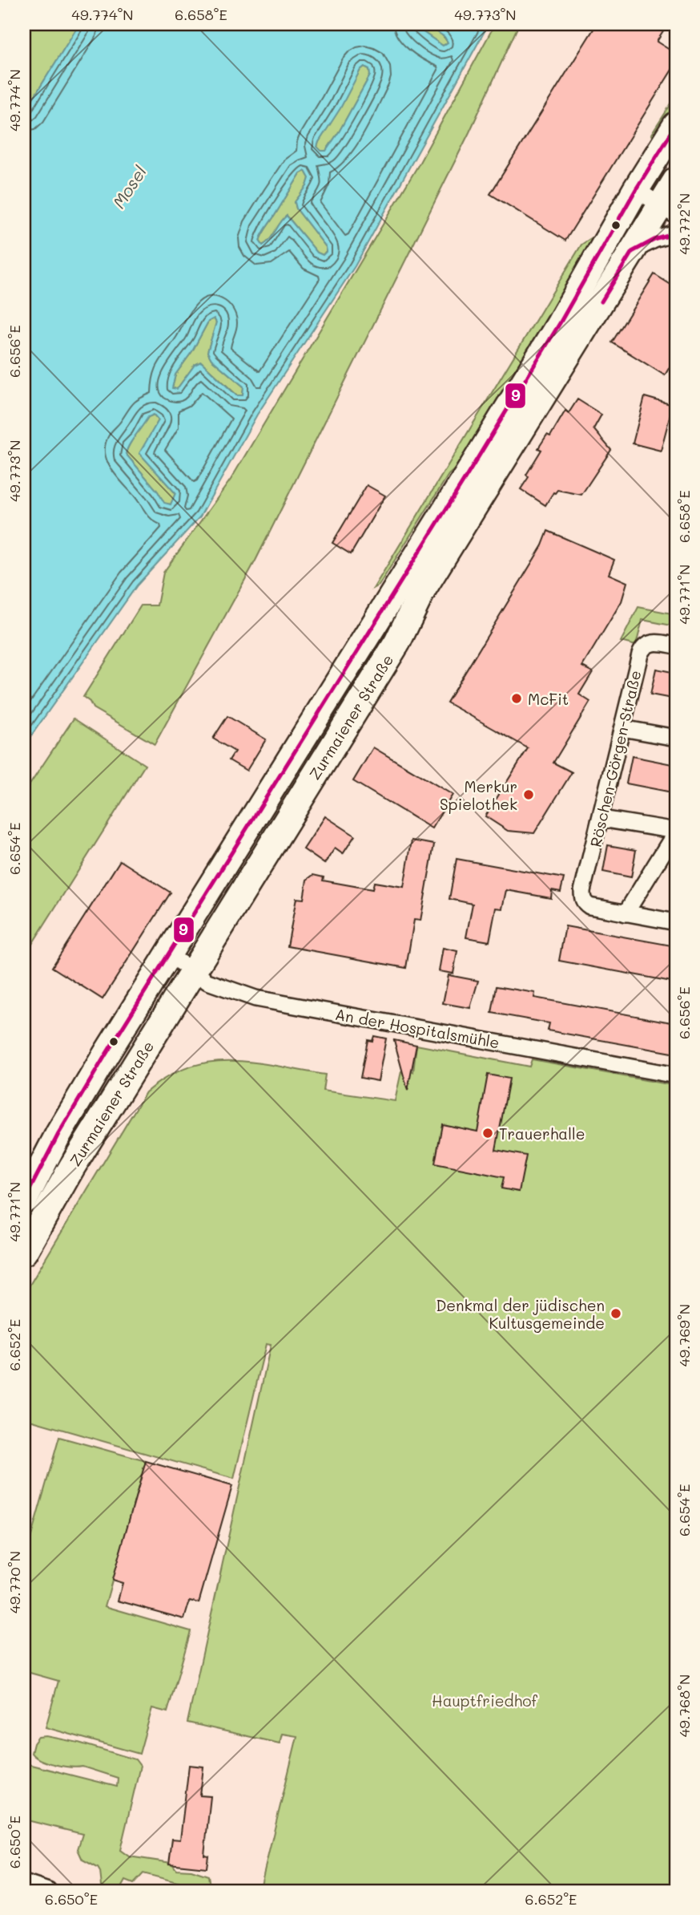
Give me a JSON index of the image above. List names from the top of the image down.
{
  "streets": {
    "main road": ["Zurmaiener Straße"],
    "street": ["Röschen-Görgen-Straße", "An der Hospitalsmühle"]
  },
  "crossings": [
    ["Zurmaiener Straße", "An der Hospitalsmühle"]
  ],
  "water": ["Mosel"],
  "parks": ["Hauptfriedhof"],
  "places": [
    "McFit",
    "Merkur Spielothek",
    "Trauerhalle",
    "Denkmal der jüdischen Kultusgemeinde"
  ],
  "lines": ["transit line 9"],
  "coordinates": [
    "49.774°N",
    "6.658°E",
    "49.773°N",
    "49.772°N",
    "6.656°E",
    "49.771°N",
    "6.654°E",
    "49.769°N",
    "6.652°E",
    "49.770°N",
    "49.768°N",
    "6.650°E"
  ]
}
